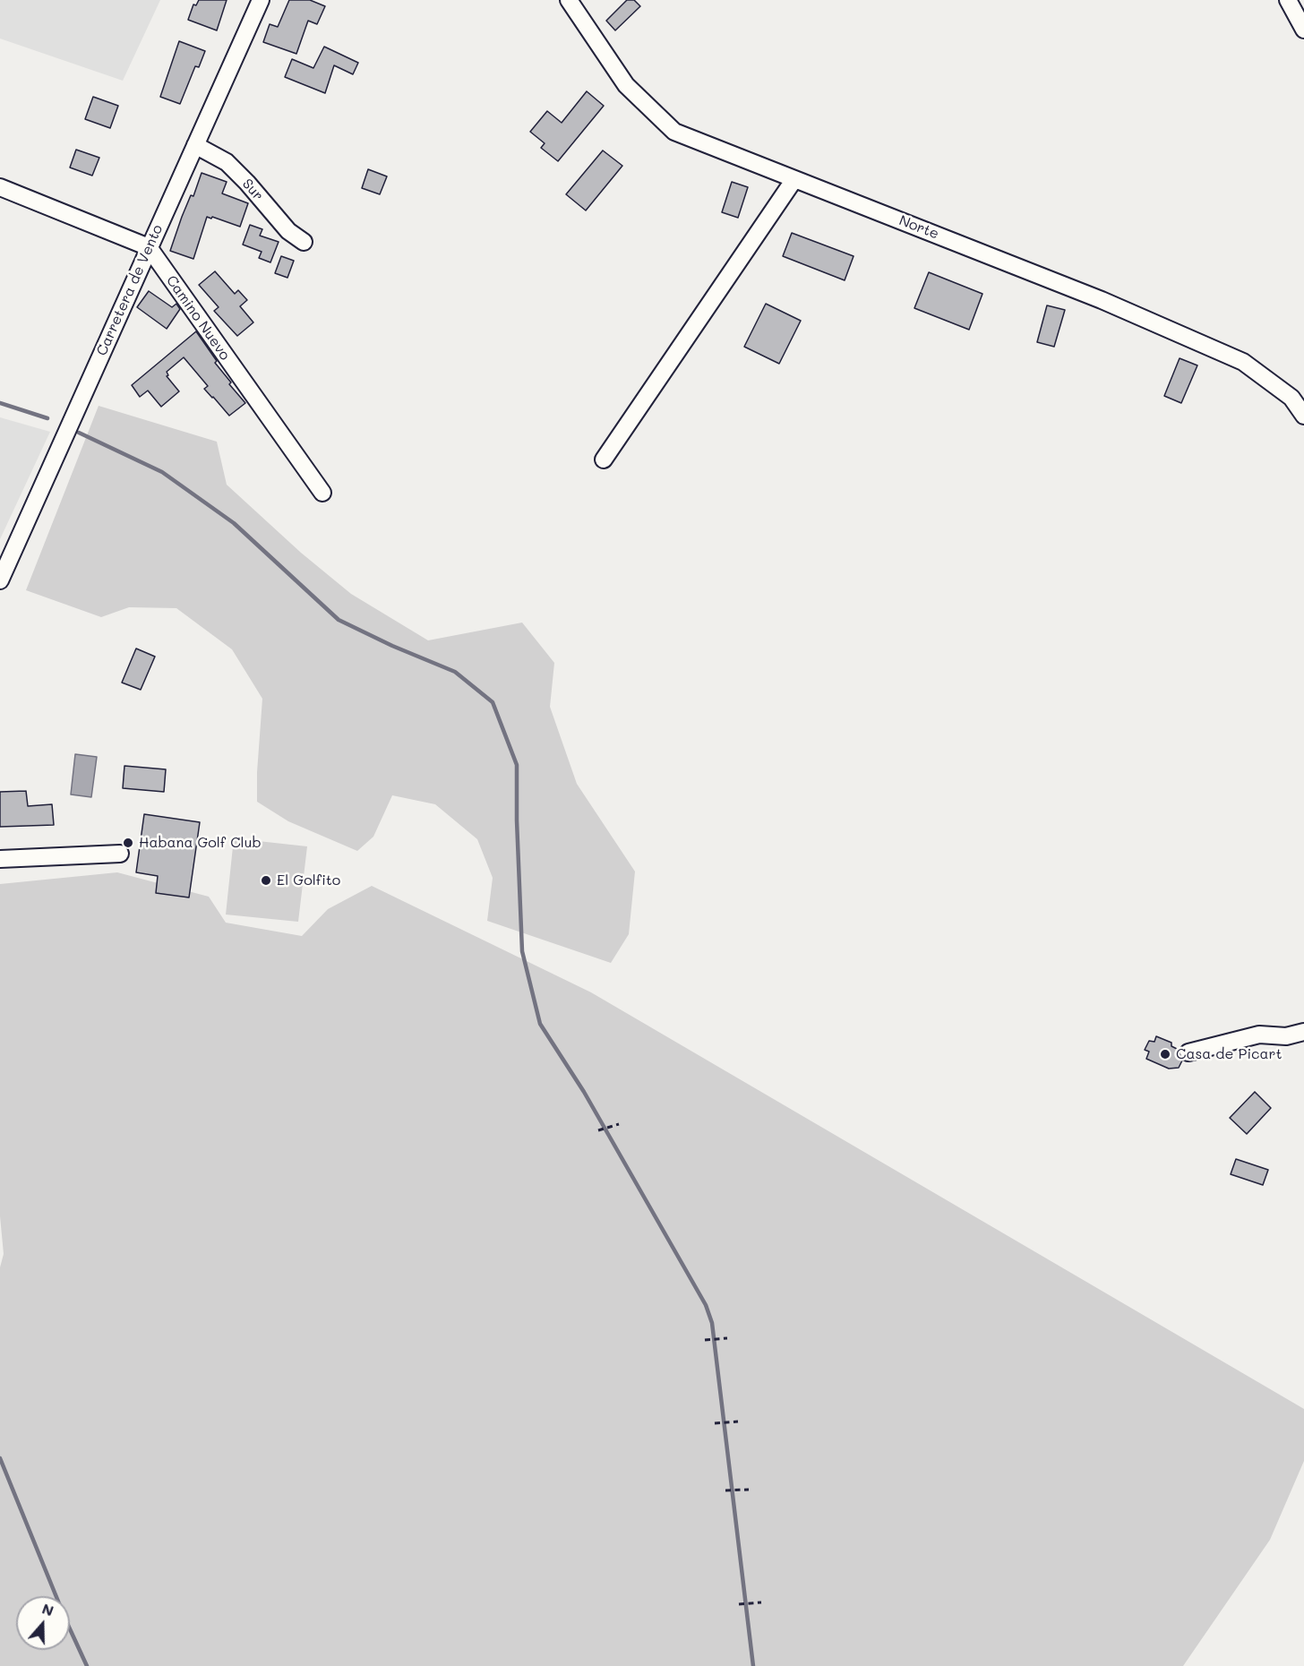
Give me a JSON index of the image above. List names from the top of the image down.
{
  "streets": {
    "street": [
      "Sur",
      "Norte",
      "Carretera de Vento",
      "Camino Nuevo"
    ]
  },
  "crossings": [
    ["Sur", "Carretera de Vento"],
    ["Carretera de Vento", "Camino Nuevo"]
  ],
  "places": ["Habana Golf Club", "El Golfito", "Casa de Picart"],
  "north": "top"
}
